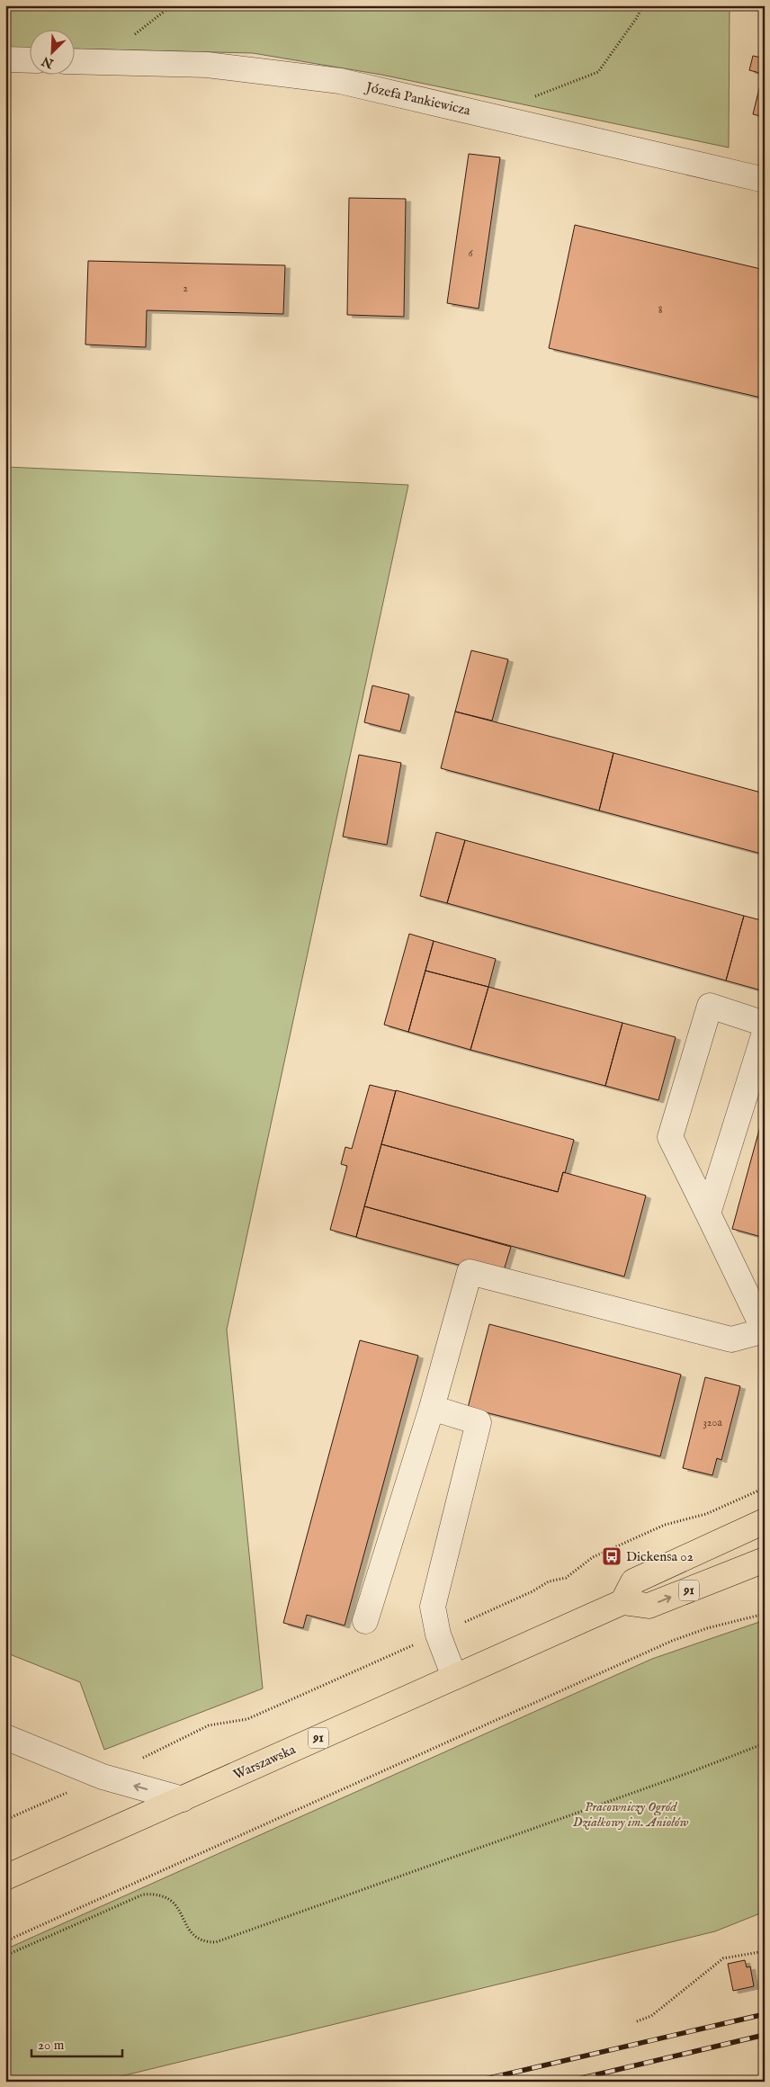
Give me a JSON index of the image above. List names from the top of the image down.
{
  "streets": {
    "main road": ["91", "Warszawska"],
    "street": ["Józefa Pankiewicza"]
  },
  "crossings": [
    ["91", "Warszawska"]
  ],
  "parks": ["Pracowniczy Ogród Działkowy im. Aniołów"],
  "places": {
    "bus stop": ["Dickensa 02"]
  },
  "house_numbers": [
    "6",
    "2",
    "8",
    "320a"
  ],
  "scale_bar": "20 m",
  "north": "bottom left"
}
